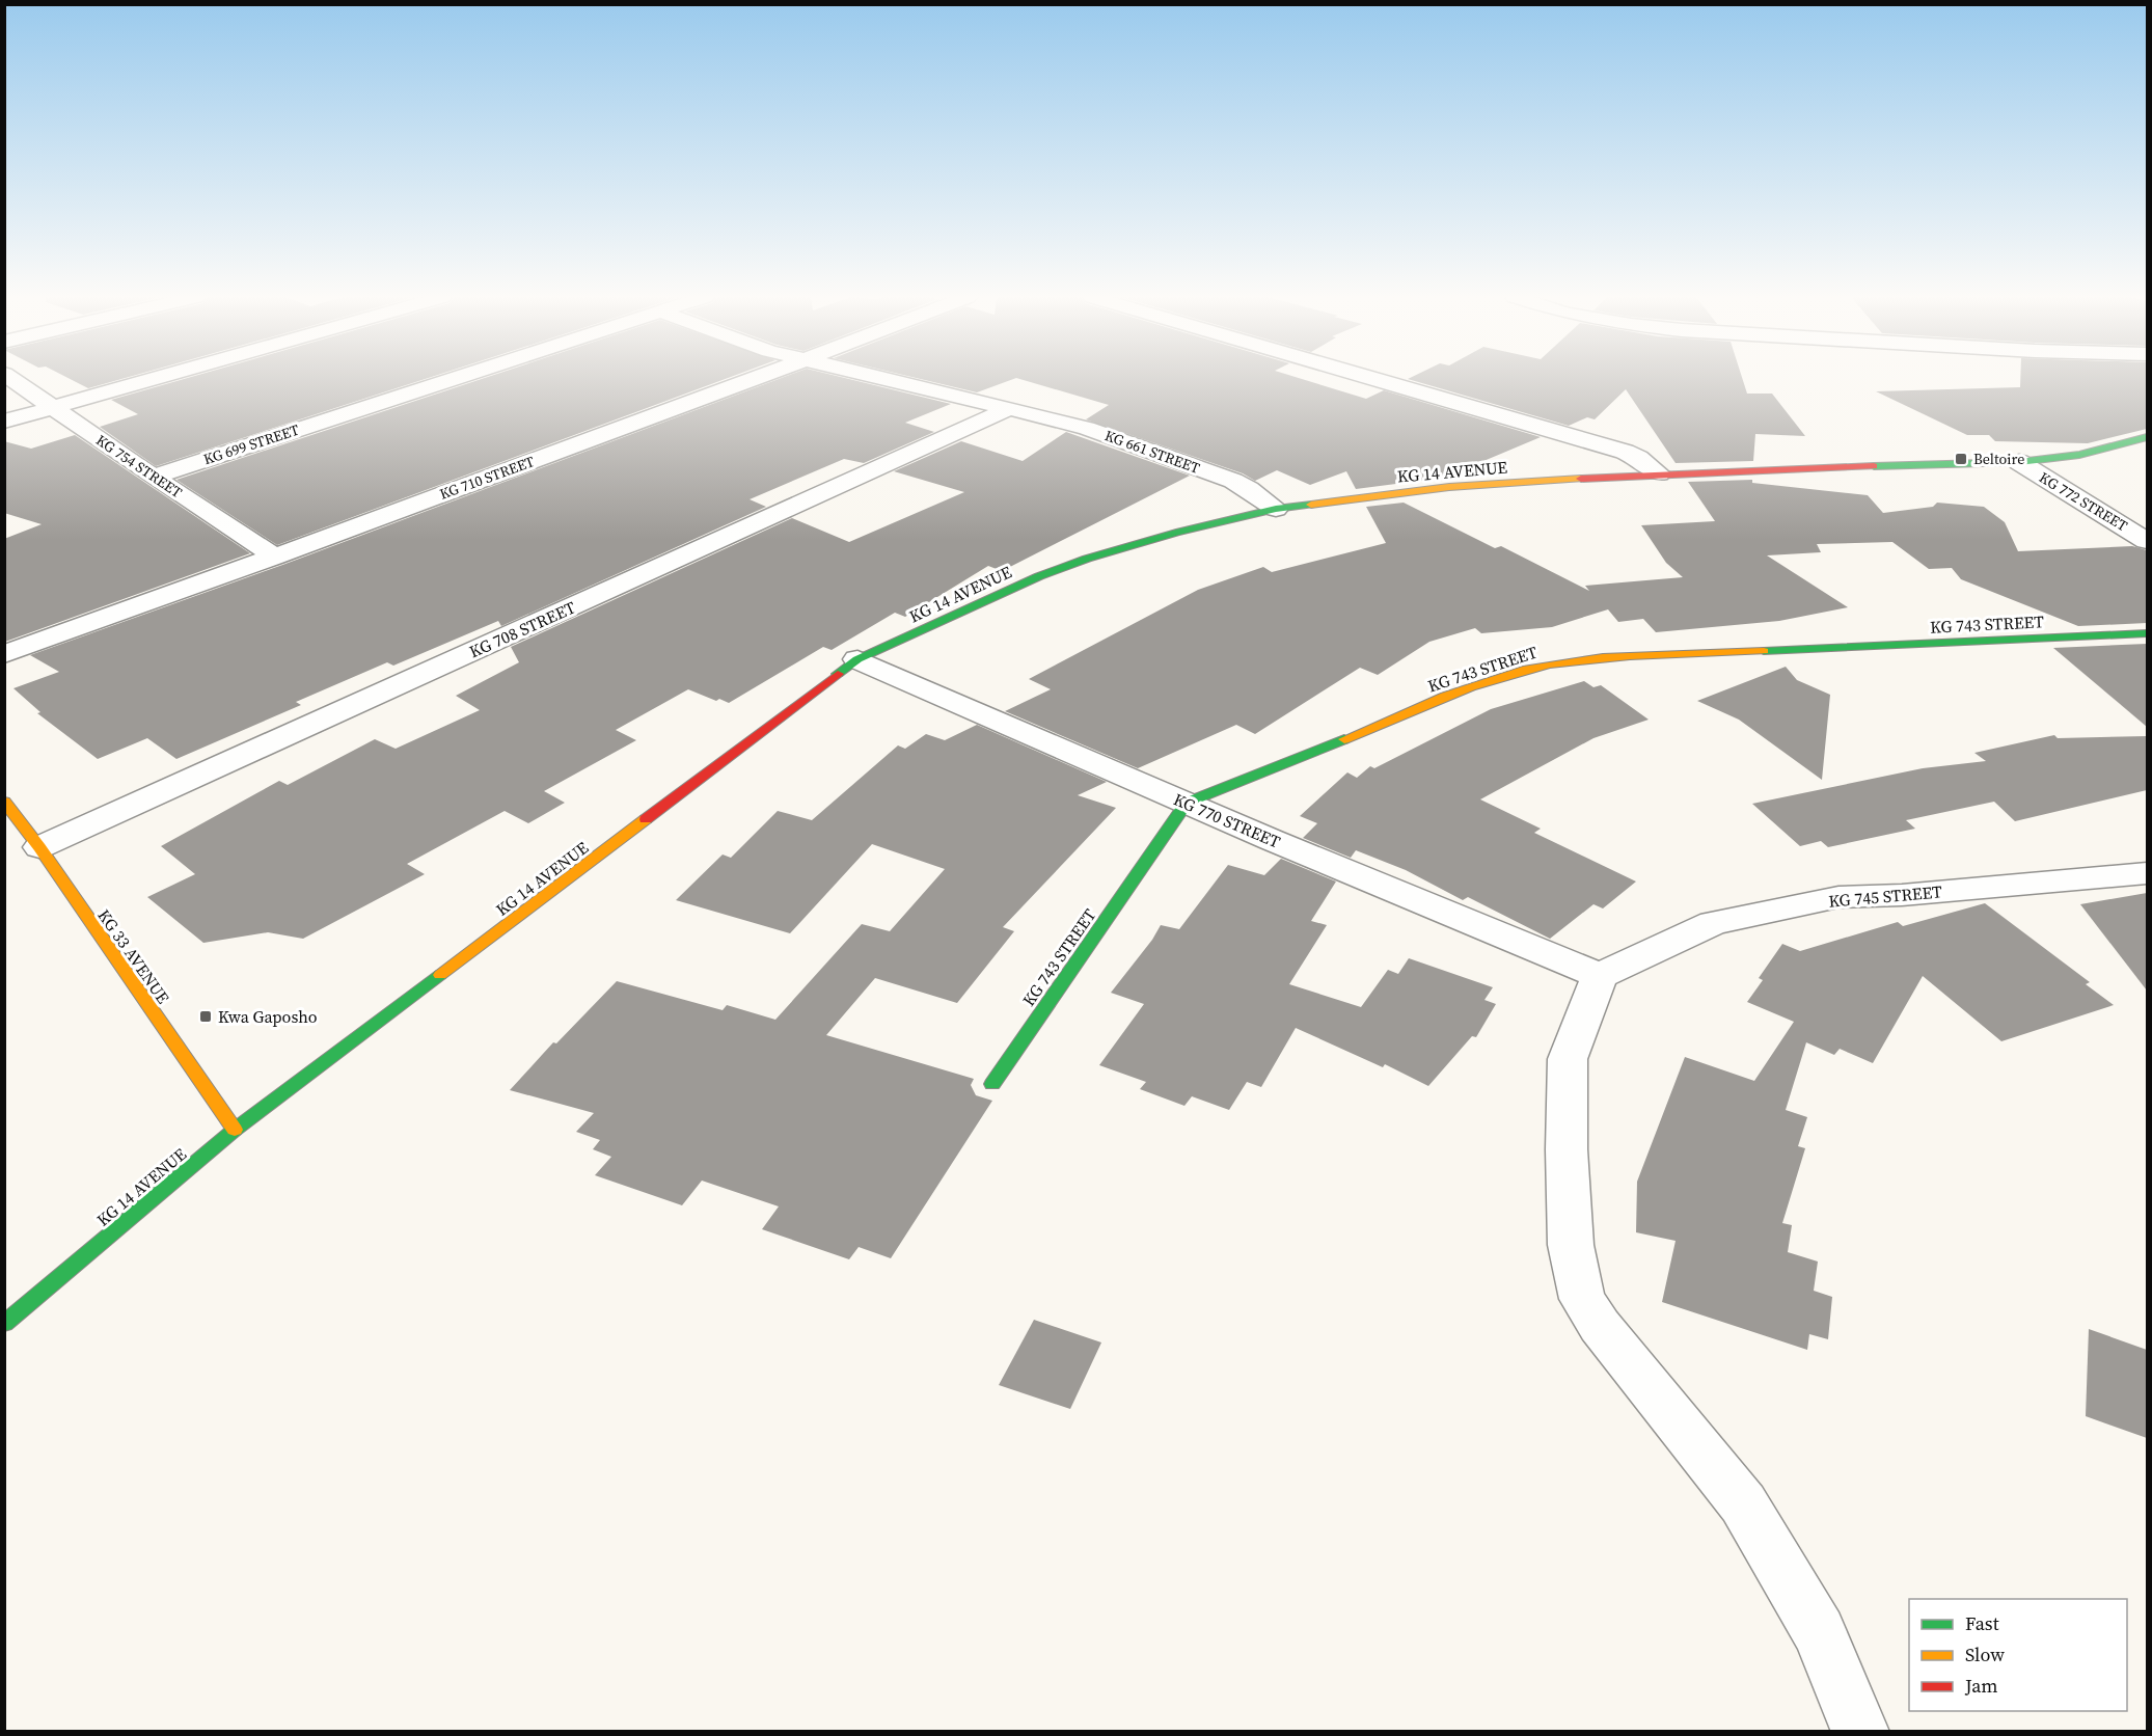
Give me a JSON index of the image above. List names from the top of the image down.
{
  "streets": {
    "main road": ["KG 14 AVENUE", "KG 743 STREET", "KG 33 AVENUE"],
    "street": [
      "KG 699 STREET",
      "KG 661 STREET",
      "KG 754 STREET",
      "KG 710 STREET",
      "KG 772 STREET",
      "KG 708 STREET",
      "KG 770 STREET",
      "KG 745 STREET"
    ]
  },
  "crossings": [
    ["KG 699 STREET", "KG 754 STREET"],
    ["KG 661 STREET", "KG 14 AVENUE"],
    ["KG 661 STREET", "KG 708 STREET"],
    ["KG 754 STREET", "KG 710 STREET"],
    ["KG 14 AVENUE", "KG 772 STREET"],
    ["KG 14 AVENUE", "KG 770 STREET"],
    ["KG 14 AVENUE", "KG 33 AVENUE"],
    ["KG 743 STREET", "KG 770 STREET"],
    ["KG 708 STREET", "KG 33 AVENUE"],
    ["KG 770 STREET", "KG 745 STREET"]
  ],
  "places": {
    "transit": ["Beltoire", "Kwa Gaposho"]
  },
  "legend": ["Fast", "Slow", "Jam"]
}
